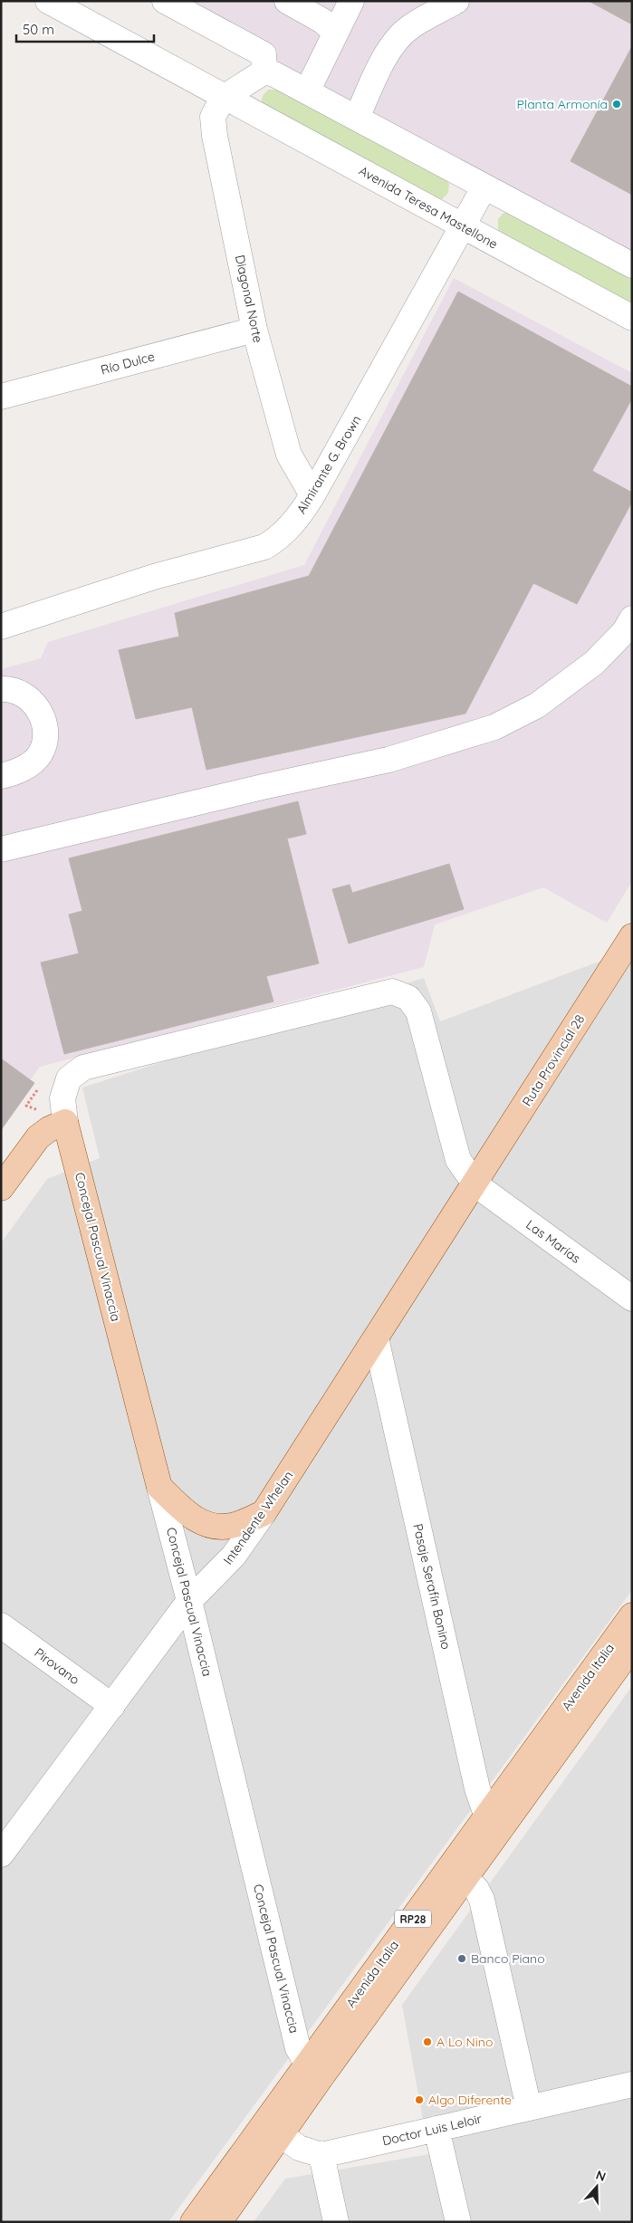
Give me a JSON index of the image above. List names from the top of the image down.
{
  "streets": {
    "main road": [
      "Ruta Provincial 28",
      "Concejal Pascual Vinaccia",
      "Intendente Whelan",
      "Avenida Italia",
      "RP28"
    ],
    "street": [
      "Avenida Teresa Mastellone",
      "Diagonal Norte",
      "Río Dulce",
      "Almirante G. Brown",
      "Las Marías",
      "Pasaje Serafín Bonino",
      "Pirovano",
      "Doctor Luis Leloir"
    ]
  },
  "crossings": [
    ["Avenida Teresa Mastellone", "Diagonal Norte"],
    ["Avenida Teresa Mastellone", "Almirante G. Brown"],
    ["Diagonal Norte", "Río Dulce"],
    ["Diagonal Norte", "Almirante G. Brown"],
    ["Ruta Provincial 28", "Las Marías"],
    ["Ruta Provincial 28", "Intendente Whelan"],
    ["Las Marías", "Intendente Whelan"],
    ["Concejal Pascual Vinaccia", "Intendente Whelan"],
    ["Concejal Pascual Vinaccia", "Avenida Italia"],
    ["Intendente Whelan", "Pasaje Serafín Bonino"],
    ["Intendente Whelan", "Pirovano"],
    ["Pasaje Serafín Bonino", "Avenida Italia"]
  ],
  "places": [
    "Planta Armonía",
    "Banco Piano",
    "A Lo Nino",
    "Algo Diferente"
  ],
  "scale_bar": "50 m",
  "north": "top"
}
